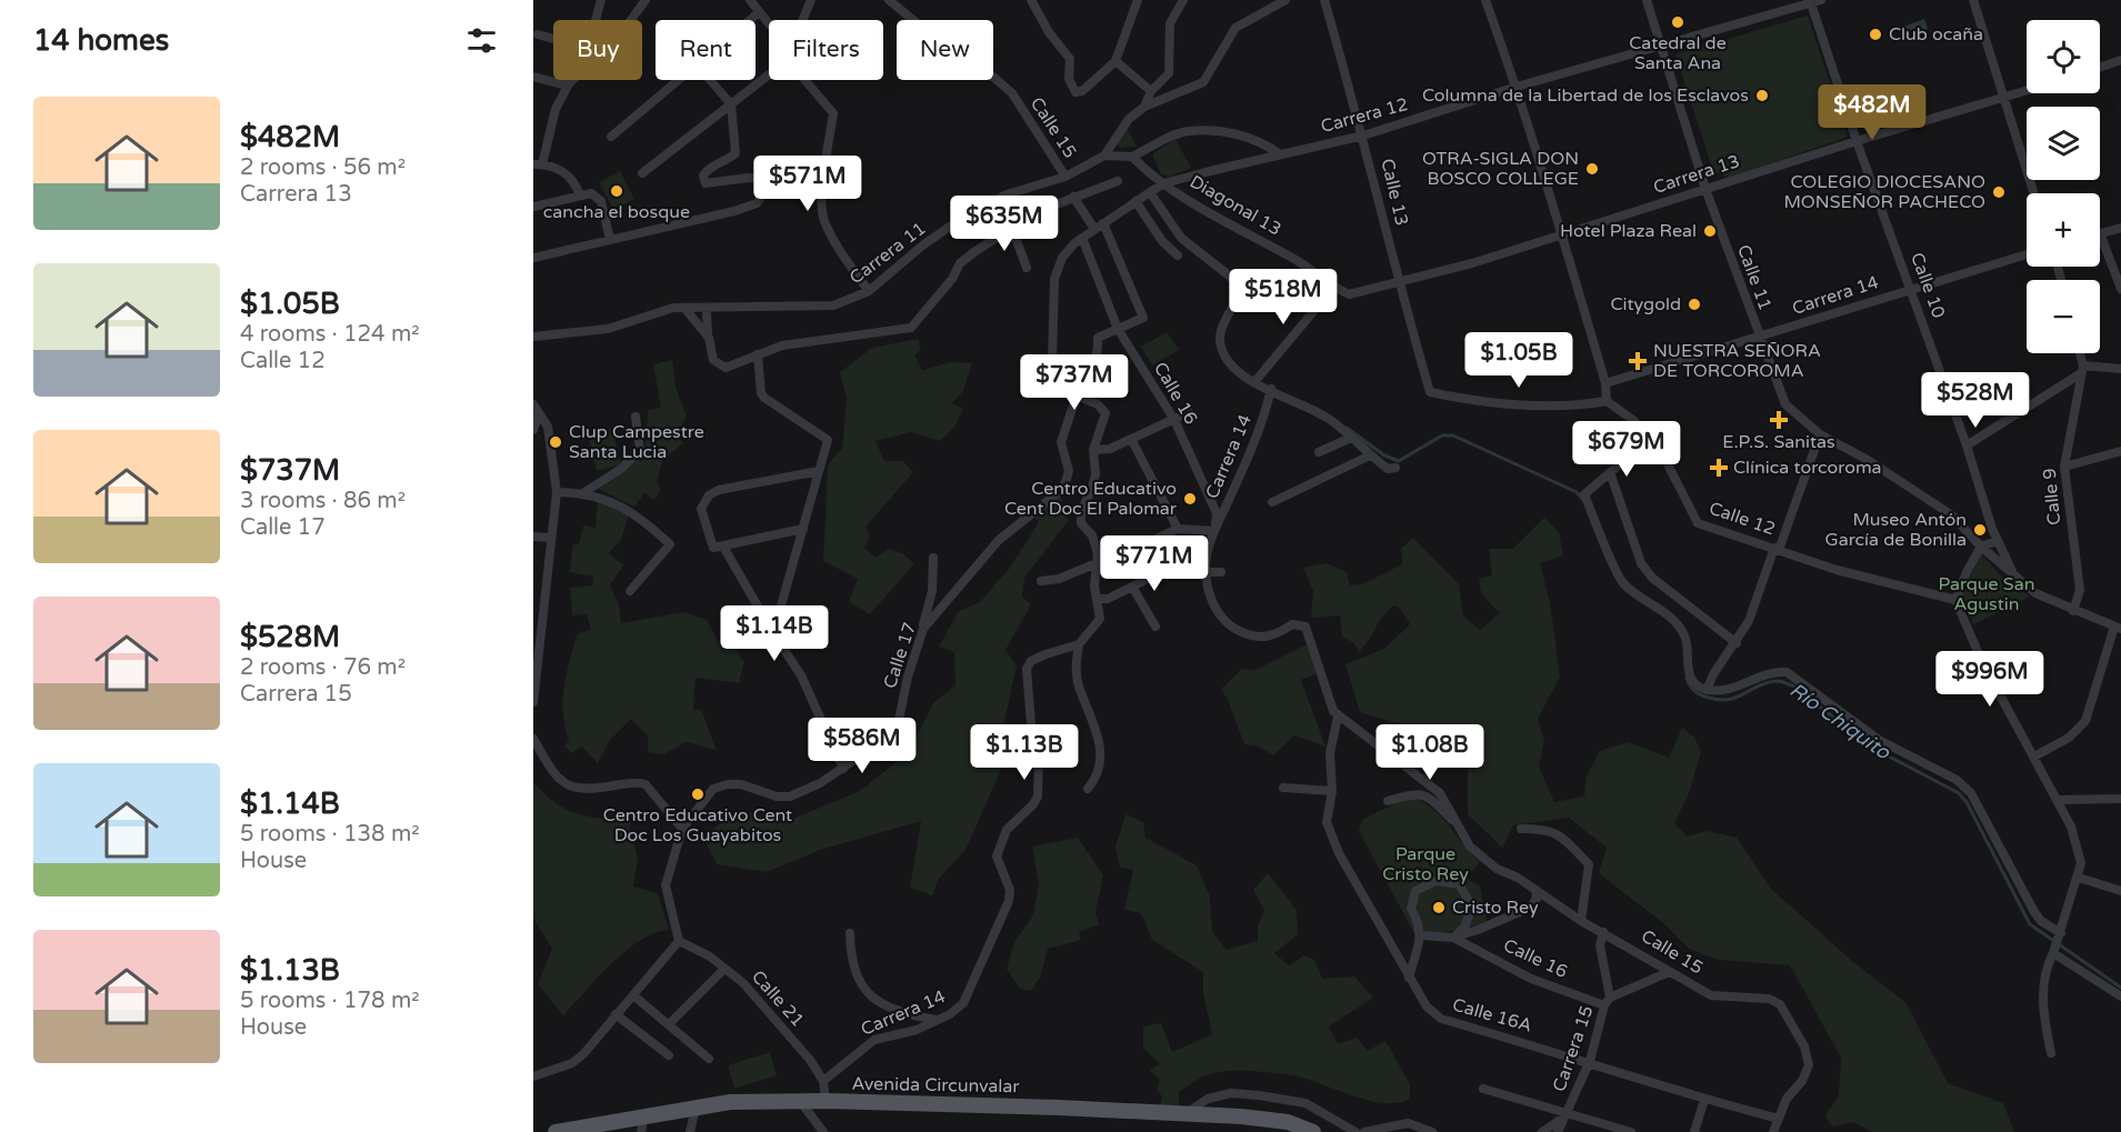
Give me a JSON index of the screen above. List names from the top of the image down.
{
  "streets": {
    "main road": ["Avenida Circunvalar"],
    "street": [
      "Carrera 12",
      "Calle 15",
      "Carrera 13",
      "Calle 13",
      "Diagonal 13",
      "Carrera 11",
      "Calle 11",
      "Calle 10",
      "Carrera 14",
      "Calle 16",
      "Calle 9",
      "Calle 12",
      "Calle 17",
      "Calle 21",
      "Calle 16A",
      "Carrera 15"
    ]
  },
  "crossings": [
    ["Carrera 12", "Calle 13"],
    ["Carrera 12", "Diagonal 13"],
    ["Carrera 12", "Calle 11"],
    ["Carrera 12", "Calle 10"],
    ["Carrera 12", "Calle 16"],
    ["Calle 15", "Carrera 11"],
    ["Calle 15", "Calle 16A"],
    ["Calle 15", "Carrera 15"],
    ["Carrera 13", "Calle 13"],
    ["Carrera 13", "Diagonal 13"],
    ["Carrera 13", "Calle 11"],
    ["Carrera 13", "Calle 10"],
    ["Calle 13", "Calle 12"],
    ["Calle 11", "Calle 10"],
    ["Calle 11", "Carrera 14"],
    ["Calle 11", "Calle 9"],
    ["Calle 10", "Carrera 14"],
    ["Carrera 14", "Calle 16"],
    ["Carrera 14", "Calle 21"],
    ["Calle 16", "Carrera 15"],
    ["Calle 17", "Calle 21"],
    ["Calle 21", "Avenida Circunvalar"],
    ["Calle 16A", "Carrera 15"]
  ],
  "water": ["Río Chiquito"],
  "parks": ["Parque San Agustin", "Parque Cristo Rey"],
  "places": {
    "other": [
      "Catedral de Santa Ana",
      "Club ocaña",
      "Columna de la Libertad de los Esclavos",
      "OTRA-SIGLA DON BOSCO COLLEGE",
      "cancha el bosque",
      "COLEGIO DIOCESANO MONSEÑOR PACHECO",
      "Hotel Plaza Real",
      "Citygold",
      "Clup Campestre Santa Lucia",
      "Centro Educativo Cent Doc El Palomar",
      "Museo Antón García de Bonilla",
      "Centro Educativo Cent Doc Los Guayabitos",
      "Cristo Rey"
    ],
    "health": ["NUESTRA SEÑORA DE TORCOROMA", "E.P.S. Sanitas", "Clínica torcoroma"]
  },
  "page": {
    "heading": "14 homes",
    "map_buttons": ["+", "−"],
    "chip": [
      "Buy",
      "Rent",
      "Filters",
      "New"
    ],
    "list": [
      {
        "name": "$482M",
        "note": "2 rooms · 56 m² · Carrera 13"
      },
      {
        "name": "$1.05B",
        "note": "4 rooms · 124 m² · Calle 12"
      },
      {
        "name": "$737M",
        "note": "3 rooms · 86 m² · Calle 17"
      },
      {
        "name": "$528M",
        "note": "2 rooms · 76 m² · Carrera 15"
      },
      {
        "name": "$1.14B",
        "note": "5 rooms · 138 m² · House"
      },
      {
        "name": "$1.13B",
        "note": "5 rooms · 178 m² · House"
      }
    ],
    "price": [
      "$482M",
      "$571M",
      "$635M",
      "$518M",
      "$1.05B",
      "$737M",
      "$528M",
      "$679M",
      "$771M",
      "$1.14B",
      "$996M",
      "$586M",
      "$1.13B",
      "$1.08B"
    ]
  }
}
